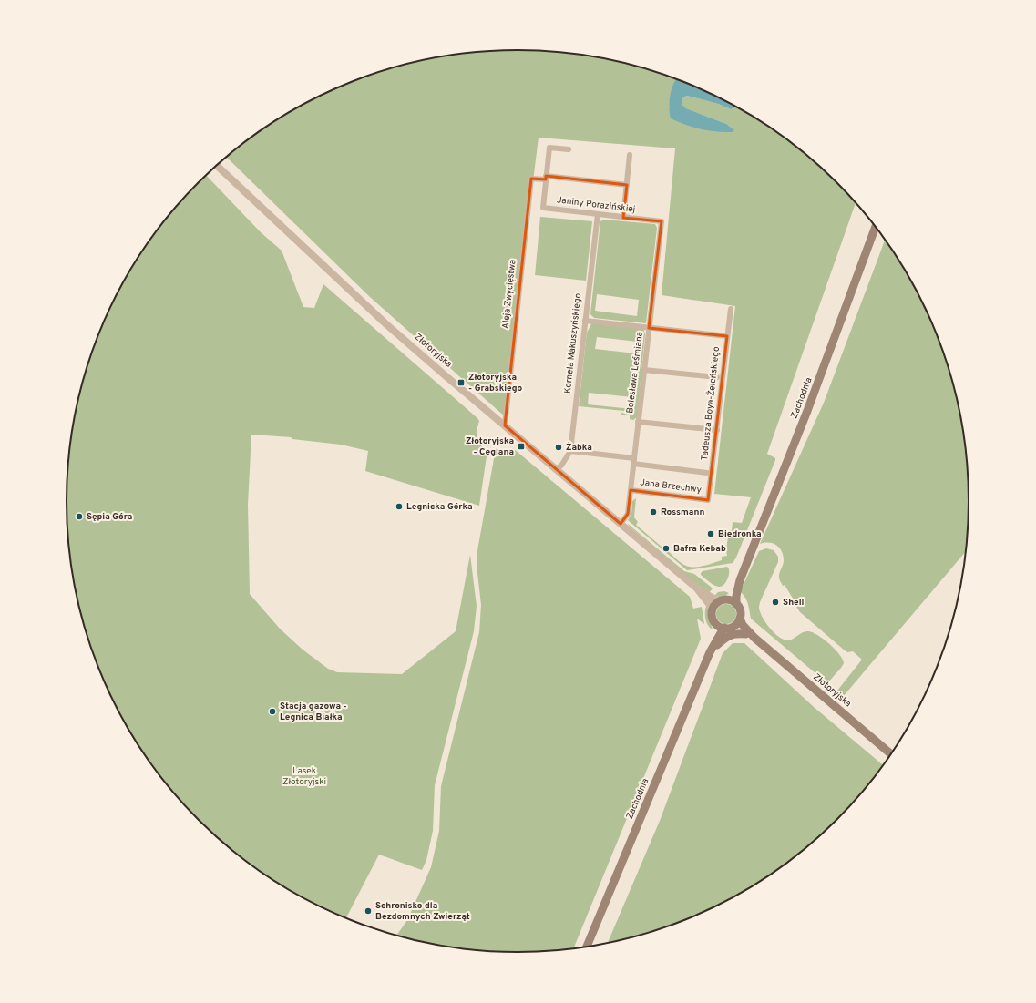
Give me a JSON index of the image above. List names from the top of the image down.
{
  "streets": {
    "main road": ["Złotoryjska", "Zachodnia"],
    "street": [
      "Janiny Porazińskiej",
      "Aleja Zwycięstwa",
      "Kornela Makuszyńskiego",
      "Bolesława Leśmiana",
      "Tadeusza Boya-Żeleńskiego",
      "Jana Brzechwy"
    ]
  },
  "crossings": [
    ["Janiny Porazińskiej", "Aleja Zwycięstwa"],
    ["Janiny Porazińskiej", "Kornela Makuszyńskiego"],
    ["Janiny Porazińskiej", "Bolesława Leśmiana"],
    ["Aleja Zwycięstwa", "Złotoryjska"],
    ["Kornela Makuszyńskiego", "Złotoryjska"],
    ["Kornela Makuszyńskiego", "Jana Brzechwy"],
    ["Złotoryjska", "Bolesława Leśmiana"],
    ["Złotoryjska", "Zachodnia"],
    ["Bolesława Leśmiana", "Jana Brzechwy"],
    ["Tadeusza Boya-Żeleńskiego", "Jana Brzechwy"]
  ],
  "parks": ["Lasek Złotoryjski"],
  "places": {
    "transit": ["Złotoryjska - Grabskiego", "Złotoryjska - Ceglana"],
    "other": [
      "Żabka",
      "Legnicka Górka",
      "Rossmann",
      "Sępia Góra",
      "Biedronka",
      "Bafra Kebab",
      "Shell",
      "Stacja gazowa - Legnica Białka",
      "Schronisko dla Bezdomnych Zwierząt"
    ]
  }
}
